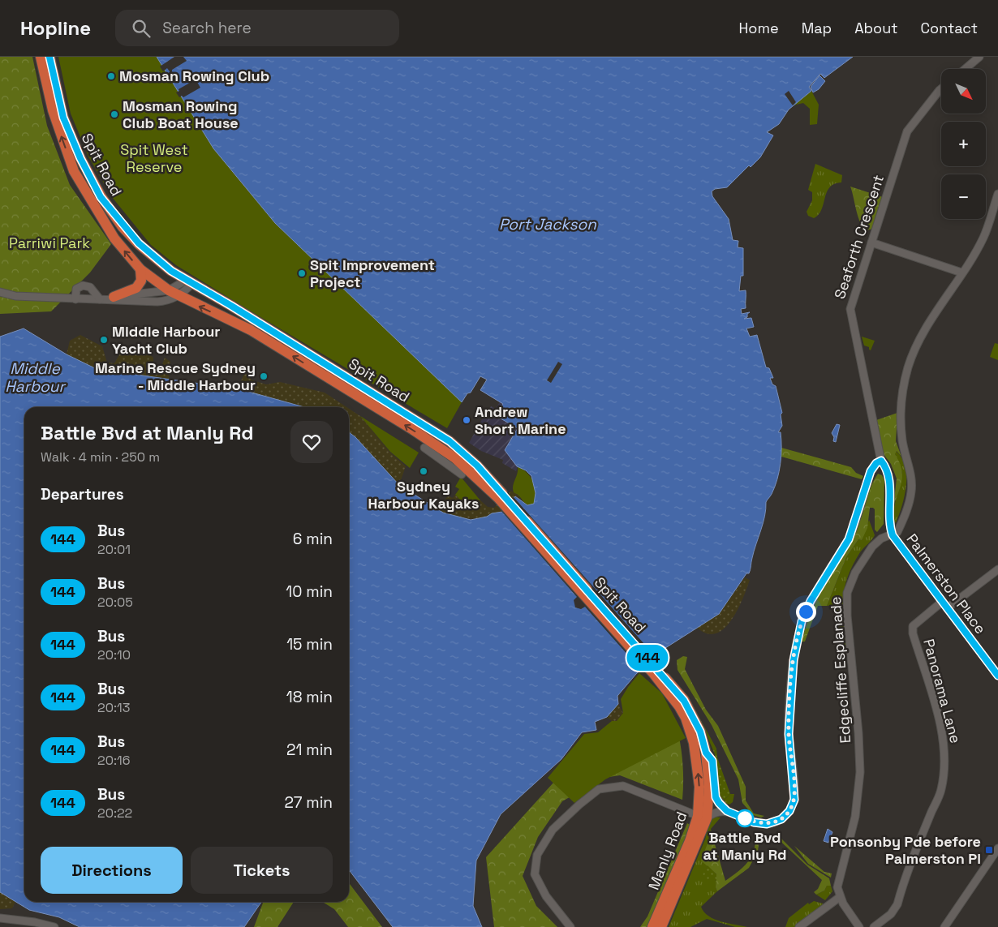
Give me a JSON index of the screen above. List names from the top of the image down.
{
  "streets": {
    "highway": ["Spit Road", "Manly Road"],
    "street": [
      "Seaforth Crescent",
      "Palmerston Place",
      "Edgecliffe Esplanade",
      "Panorama Lane"
    ]
  },
  "crossings": [
    ["Spit Road", "Manly Road"],
    ["Seaforth Crescent", "Palmerston Place"],
    ["Palmerston Place", "Edgecliffe Esplanade"],
    ["Palmerston Place", "Panorama Lane"]
  ],
  "water": ["Port Jackson", "Middle Harbour"],
  "parks": ["Spit West Reserve", "Parriwi Park"],
  "places": {
    "other": [
      "Mosman Rowing Club",
      "Mosman Rowing Club Boat House",
      "Spit Improvement Project",
      "Middle Harbour Yacht Club",
      "Marine Rescue Sydney - Middle Harbour",
      "Andrew Short Marine",
      "Sydney Harbour Kayaks",
      "Battle Bvd at Manly Rd"
    ],
    "transit": ["Ponsonby Pde before Palmerston Pl"]
  },
  "lines": ["bus line 144"],
  "north": "bottom right",
  "page": {
    "header": "Hopline",
    "search": "Search here",
    "nav": [
      "Home",
      "Map",
      "About",
      "Contact"
    ],
    "on_map": "144",
    "map_buttons": ["+", "−"],
    "heading": [
      ["Battle Bvd at Manly Rd", "Walk · 4 min · 250 m"],
      "Departures"
    ],
    "list": [
      {
        "mark": "144",
        "name": "Bus",
        "note": "20:01",
        "value": "6 min"
      },
      {
        "mark": "144",
        "name": "Bus",
        "note": "20:05",
        "value": "10 min"
      },
      {
        "mark": "144",
        "name": "Bus",
        "note": "20:10",
        "value": "15 min"
      },
      {
        "mark": "144",
        "name": "Bus",
        "note": "20:13",
        "value": "18 min"
      },
      {
        "mark": "144",
        "name": "Bus",
        "note": "20:16",
        "value": "21 min"
      },
      {
        "mark": "144",
        "name": "Bus",
        "note": "20:22",
        "value": "27 min"
      }
    ],
    "buttons": ["Directions", "Tickets"]
  }
}
